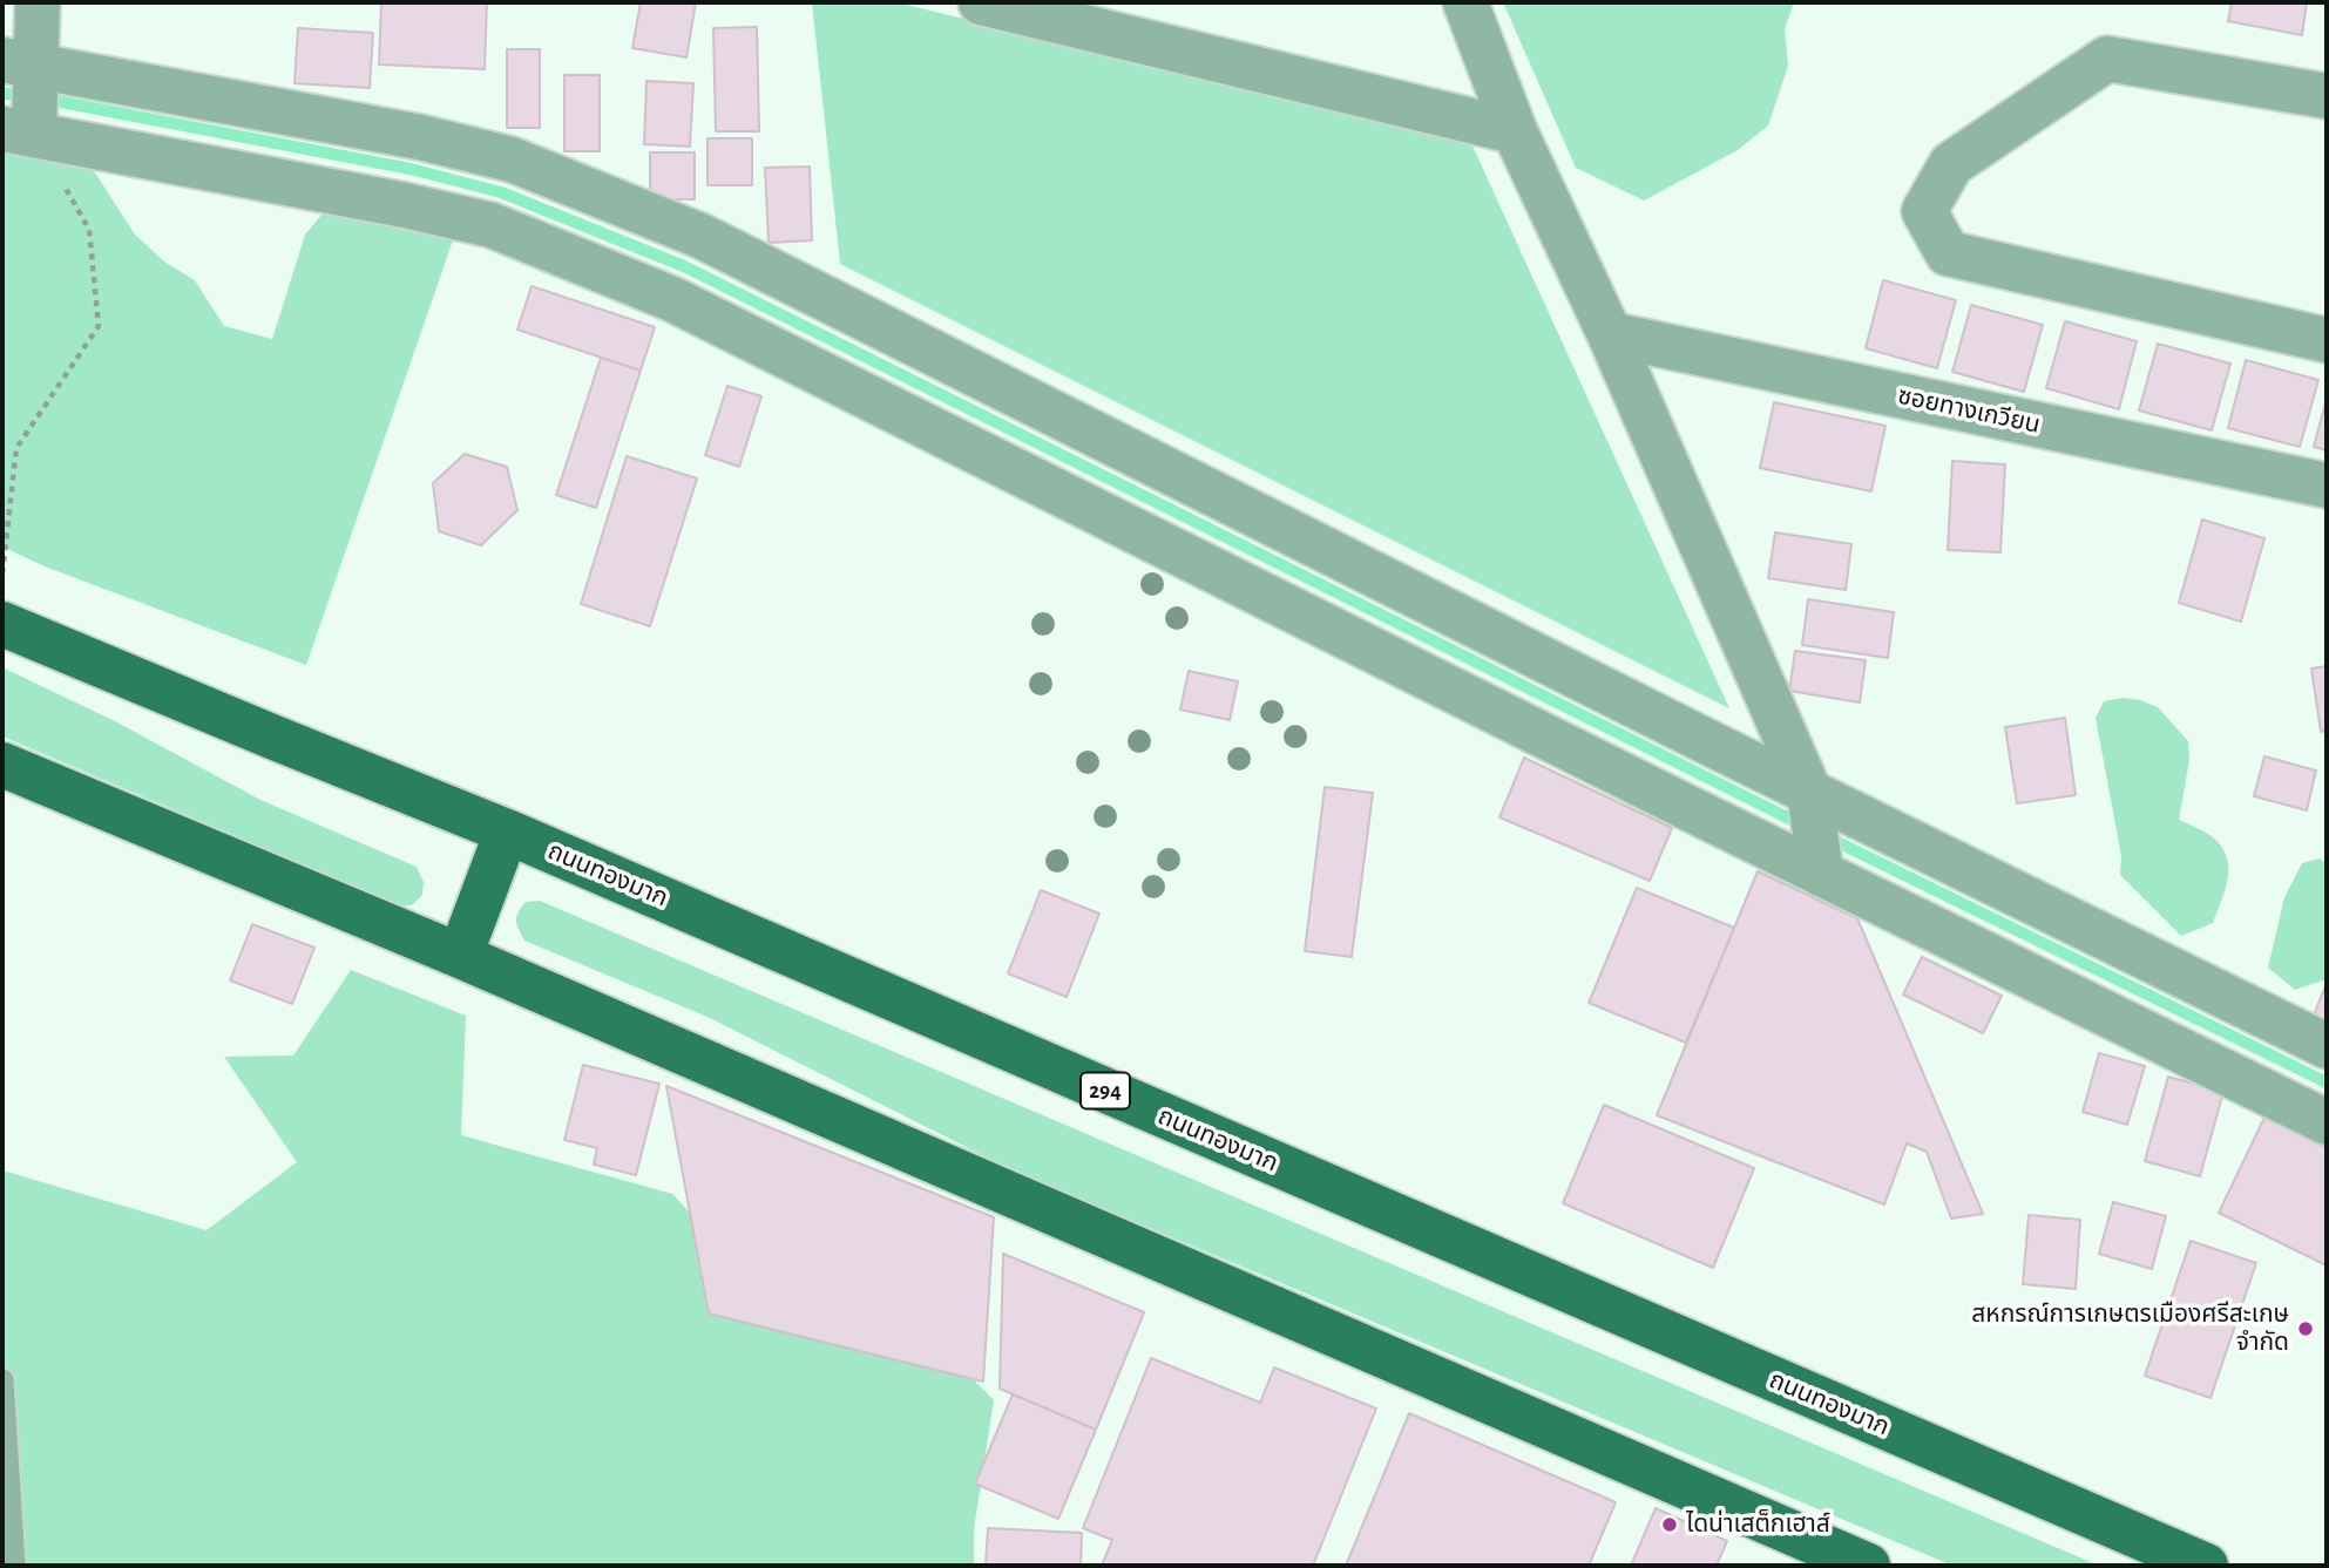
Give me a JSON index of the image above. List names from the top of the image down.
{
  "streets": {
    "main road": ["ถนนทองมาก", "294"],
    "street": ["ซอยทางเกวียน"]
  },
  "places": ["สหกรณ์การเกษตรเมืองศรีสะเกษ จำกัด", "ไดน่าเสต็กเฮาส์"]
}
